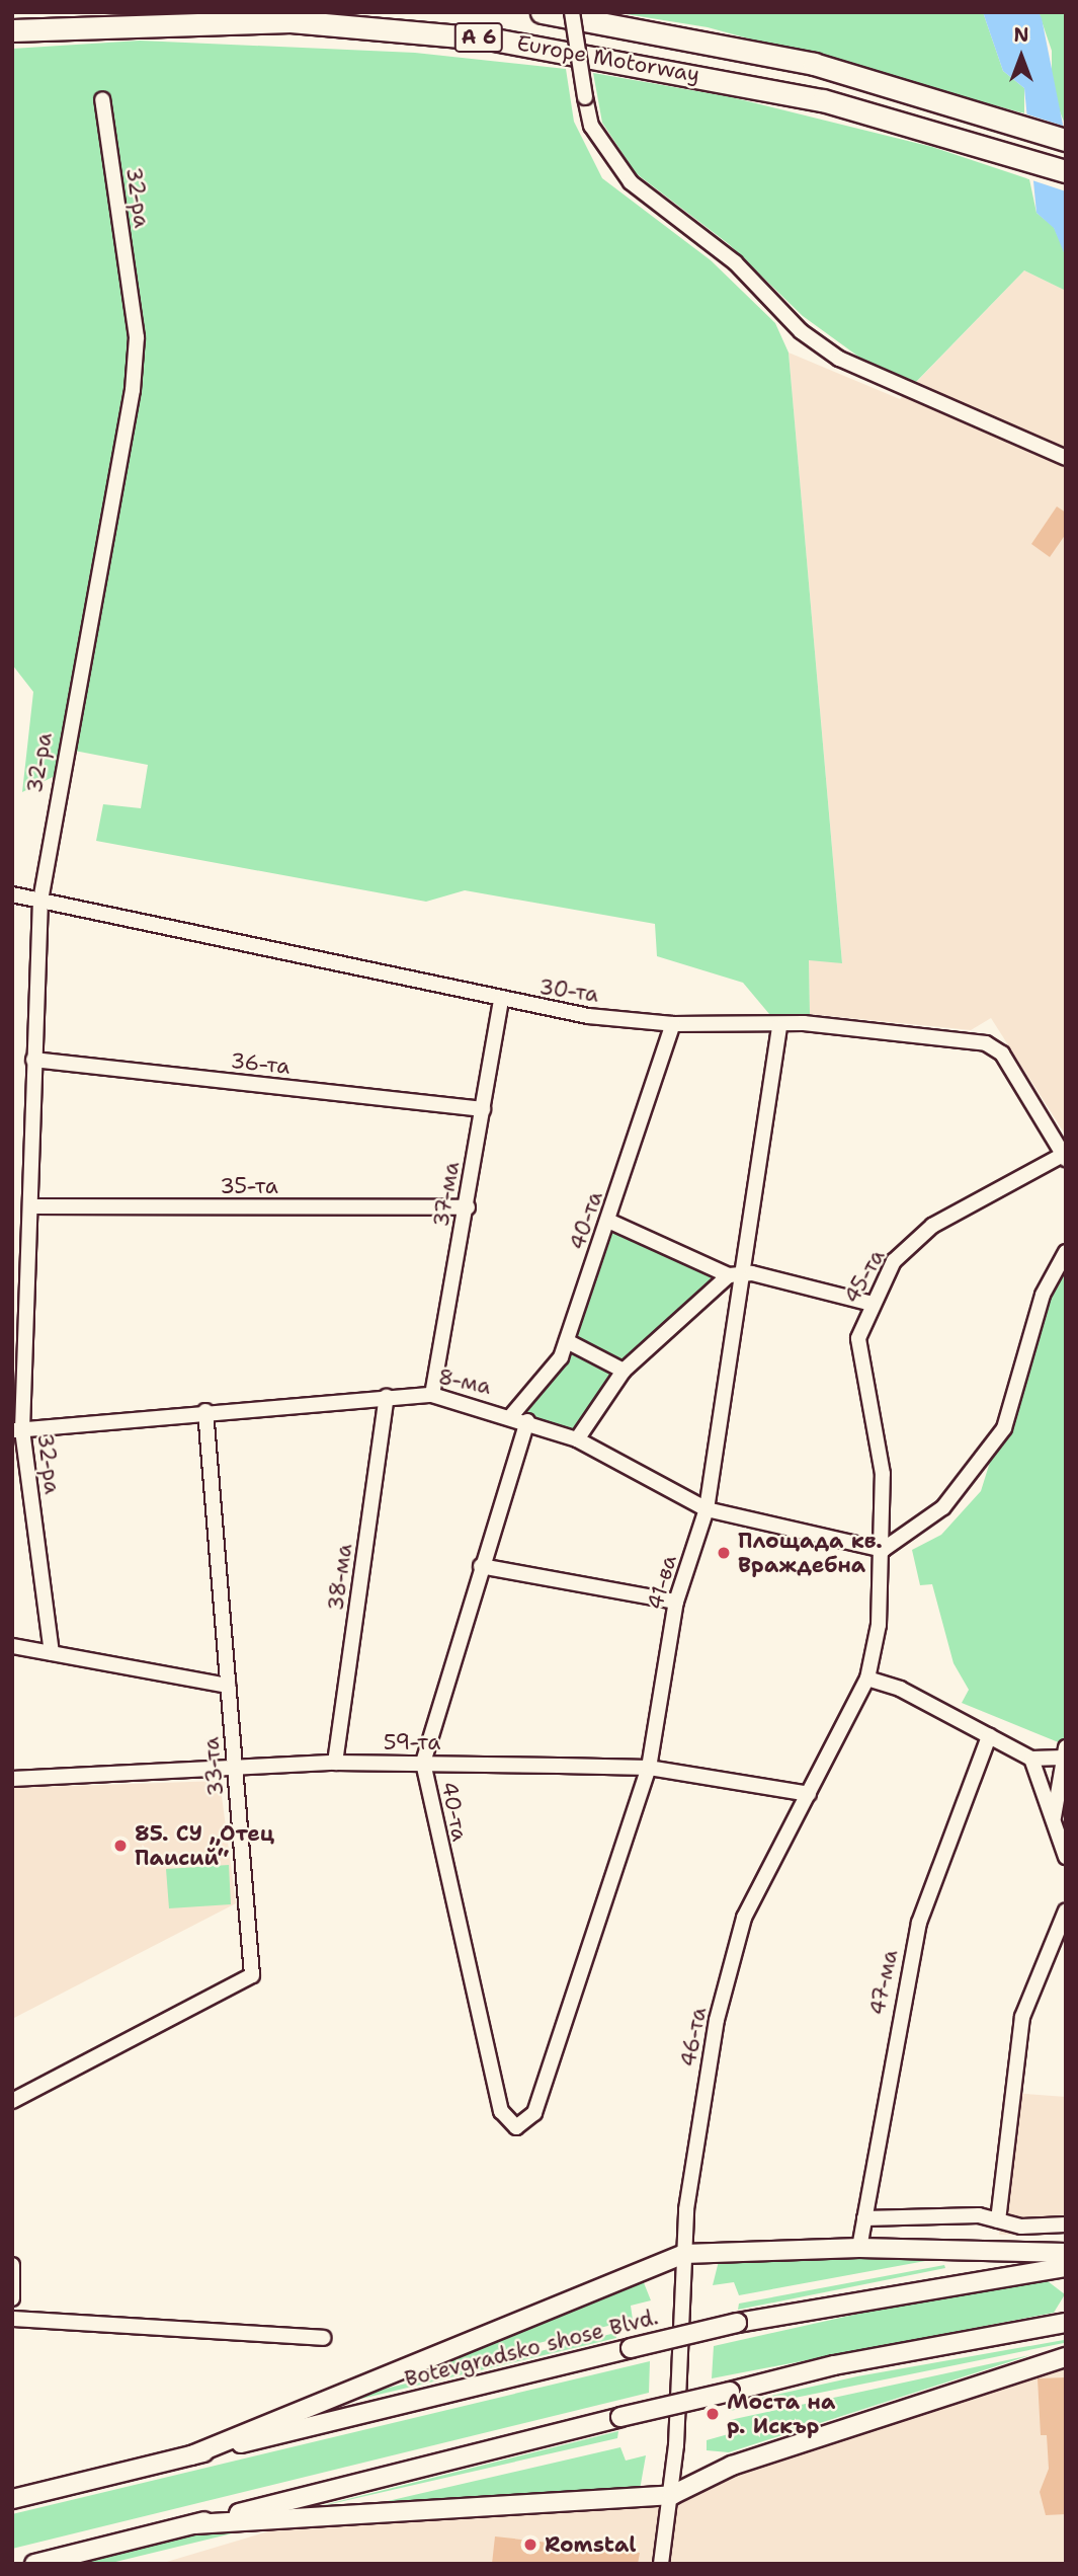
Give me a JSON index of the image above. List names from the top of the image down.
{
  "streets": {
    "highway": ["A 6", "Europe Motorway"],
    "main road": ["Botevgradsko shose Blvd."],
    "street": [
      "32-ра",
      "30-та",
      "36-та",
      "35-та",
      "37-ма",
      "40-та",
      "45-та",
      "8-ма",
      "38-ма",
      "41-ва",
      "59-та",
      "33-та",
      "47-ма",
      "46-та"
    ]
  },
  "crossings": [
    ["32-ра", "30-та"],
    ["32-ра", "36-та"],
    ["32-ра", "35-та"],
    ["32-ра", "8-ма"],
    ["30-та", "37-ма"],
    ["30-та", "40-та"],
    ["30-та", "45-та"],
    ["30-та", "41-ва"],
    ["36-та", "37-ма"],
    ["35-та", "37-ма"],
    ["37-ма", "8-ма"],
    ["40-та", "8-ма"],
    ["40-та", "41-ва"],
    ["40-та", "59-та"],
    ["45-та", "8-ма"],
    ["45-та", "46-та"],
    ["8-ма", "38-ма"],
    ["8-ма", "41-ва"],
    ["8-ма", "33-та"],
    ["8-ма", "46-та"],
    ["38-ма", "59-та"],
    ["41-ва", "59-та"],
    ["59-та", "33-та"],
    ["59-та", "46-та"]
  ],
  "places": [
    "Площада кв. Враждебна",
    "85. СУ „Отец Паисий“",
    "Моста на р. Искър",
    "Romstal"
  ],
  "north": "top"
}
